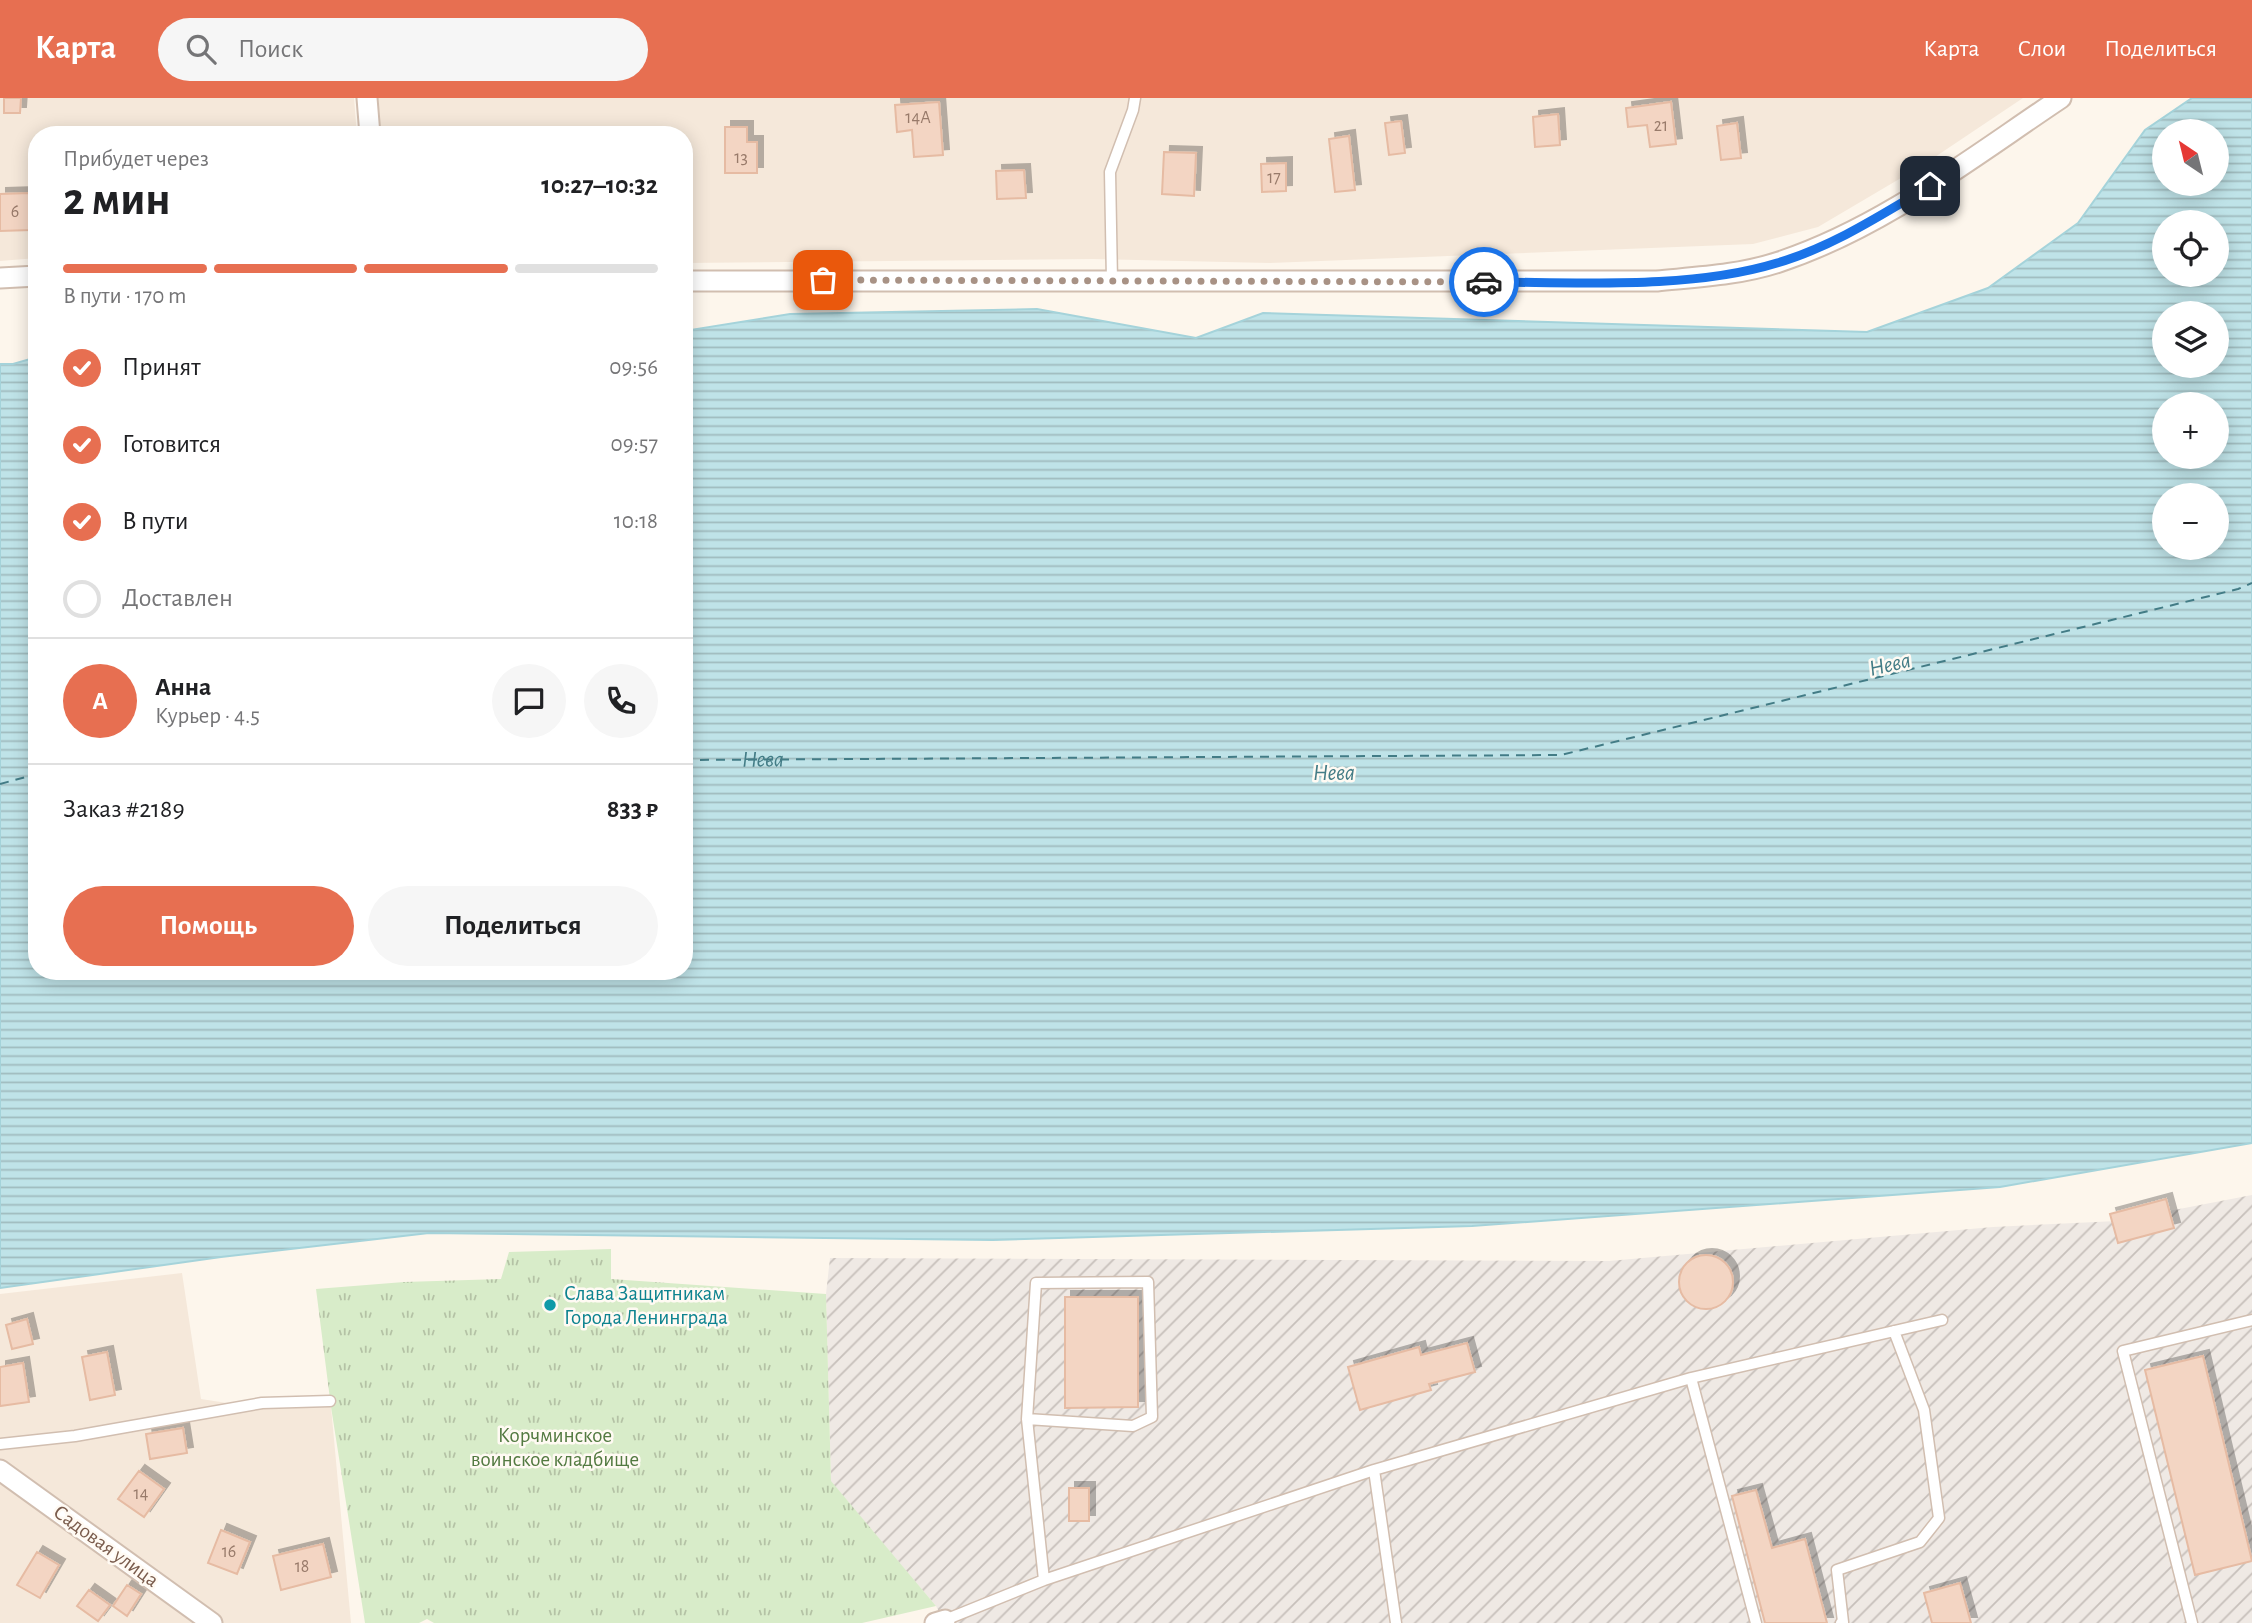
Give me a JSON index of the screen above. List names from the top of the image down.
{
  "streets": {
    "street": ["Садовая улица"]
  },
  "water": ["Нева"],
  "parks": ["Корчминское воинское кладбище"],
  "places": ["Слава Защитникам Города Ленинграда"],
  "house_numbers": [
    "14А",
    "21",
    "13",
    "17",
    "6",
    "14",
    "16",
    "18"
  ],
  "north": "top left",
  "page": {
    "header": "Карта",
    "search": "Поиск",
    "nav": ["Карта", "Слои", "Поделиться"],
    "map_buttons": ["+", "−"],
    "heading": ["2 мин", "Прибудет через", "10:27–10:32"],
    "panel": [
      "Анна",
      "Курьер · 4.5",
      "Заказ #2189",
      "833 ₽"
    ],
    "bar": "В пути · 170 m",
    "list": [
      ["Принят", "09:56"],
      ["Готовится", "09:57"],
      ["В пути", "10:18"],
      "Доставлен"
    ],
    "round": "А",
    "buttons": ["Помощь", "Поделиться"]
  }
}
